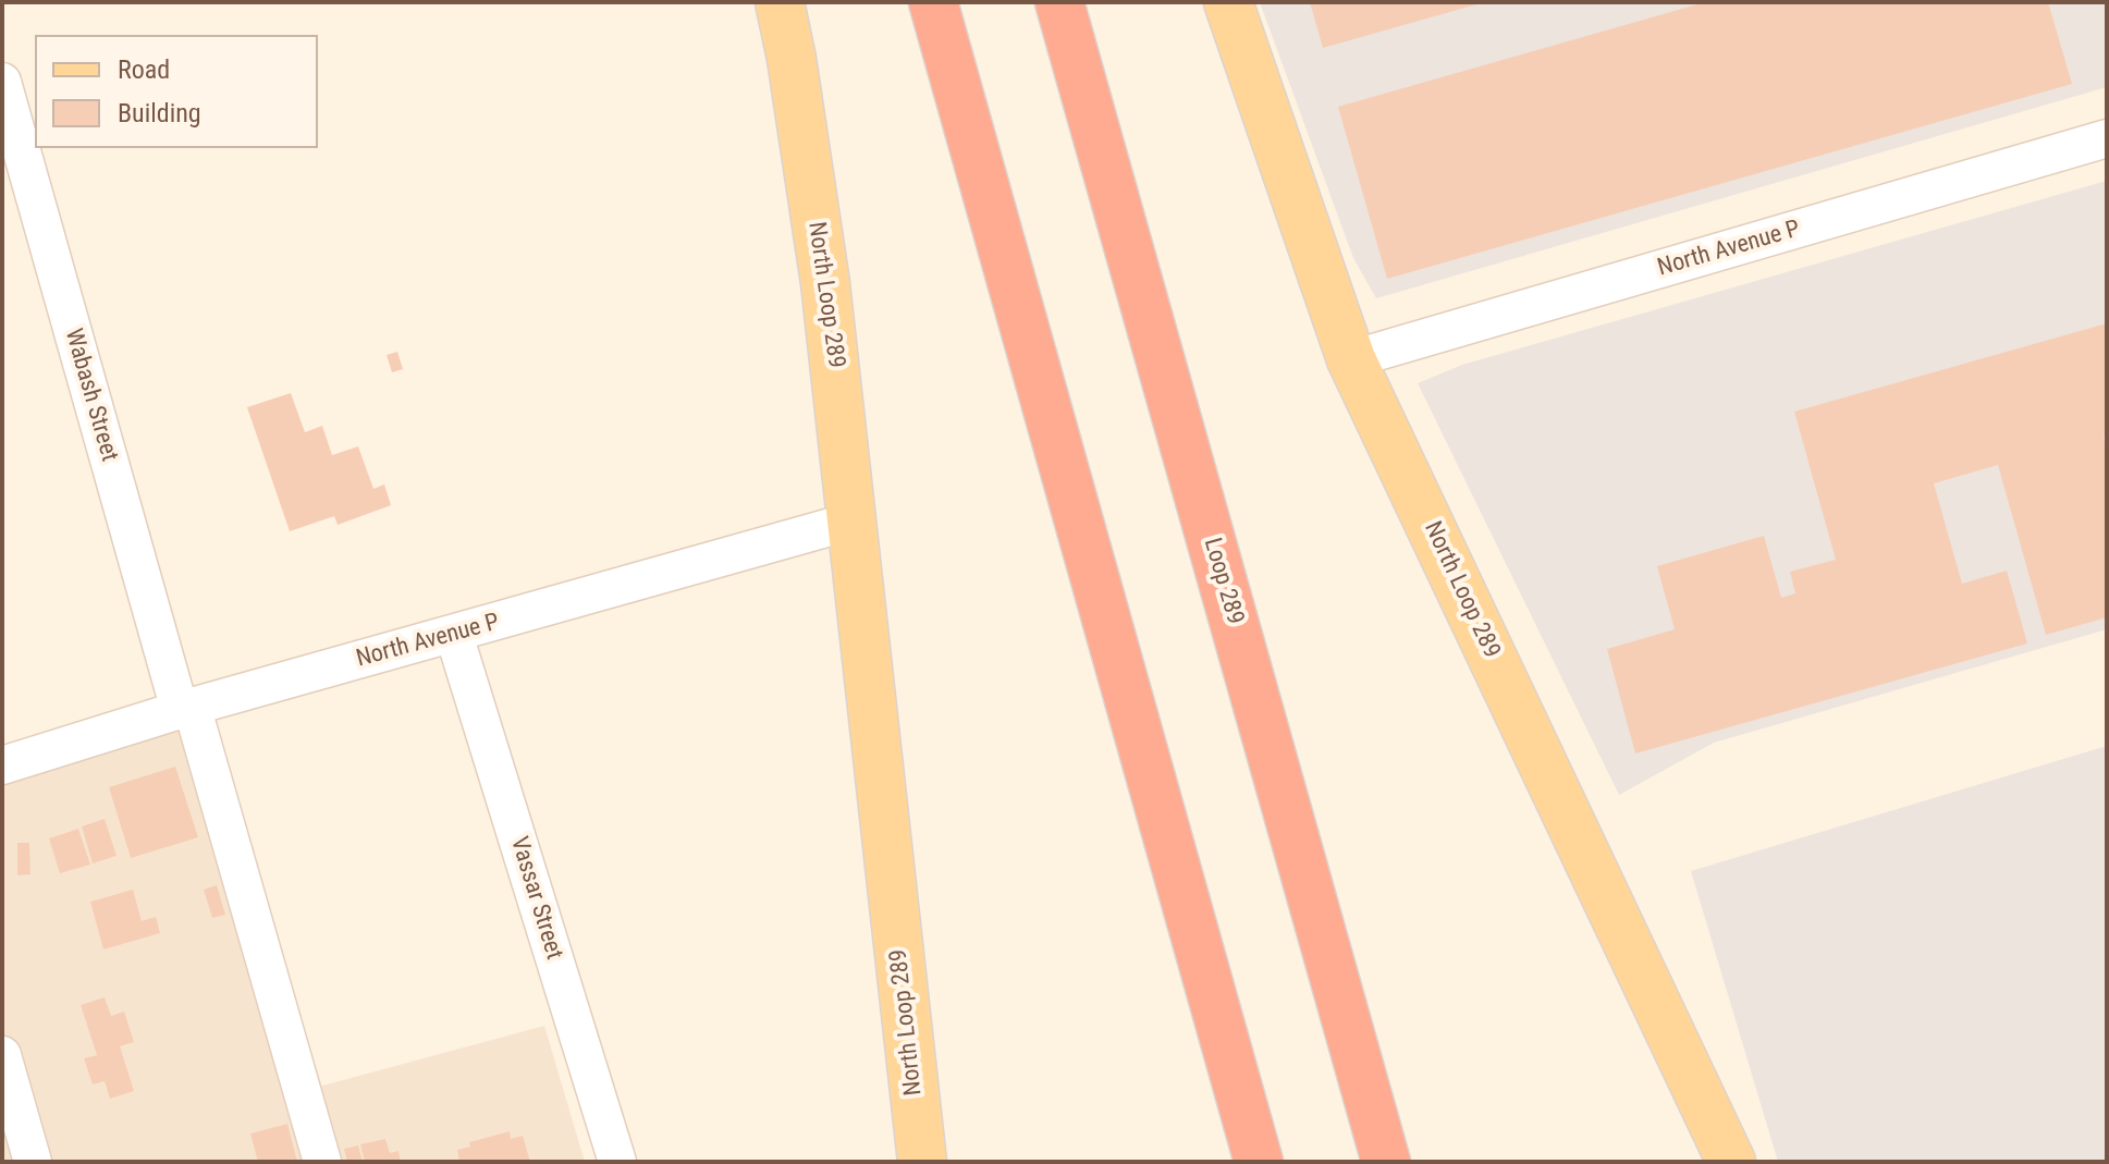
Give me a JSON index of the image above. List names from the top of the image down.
{
  "streets": {
    "highway": ["Loop 289"],
    "main road": ["North Loop 289"],
    "street": ["North Avenue P", "Wabash Street", "Vassar Street"]
  },
  "crossings": [
    ["North Avenue P", "North Loop 289"],
    ["North Avenue P", "Wabash Street"],
    ["North Avenue P", "Vassar Street"]
  ],
  "legend": ["Road", "Building"]
}
